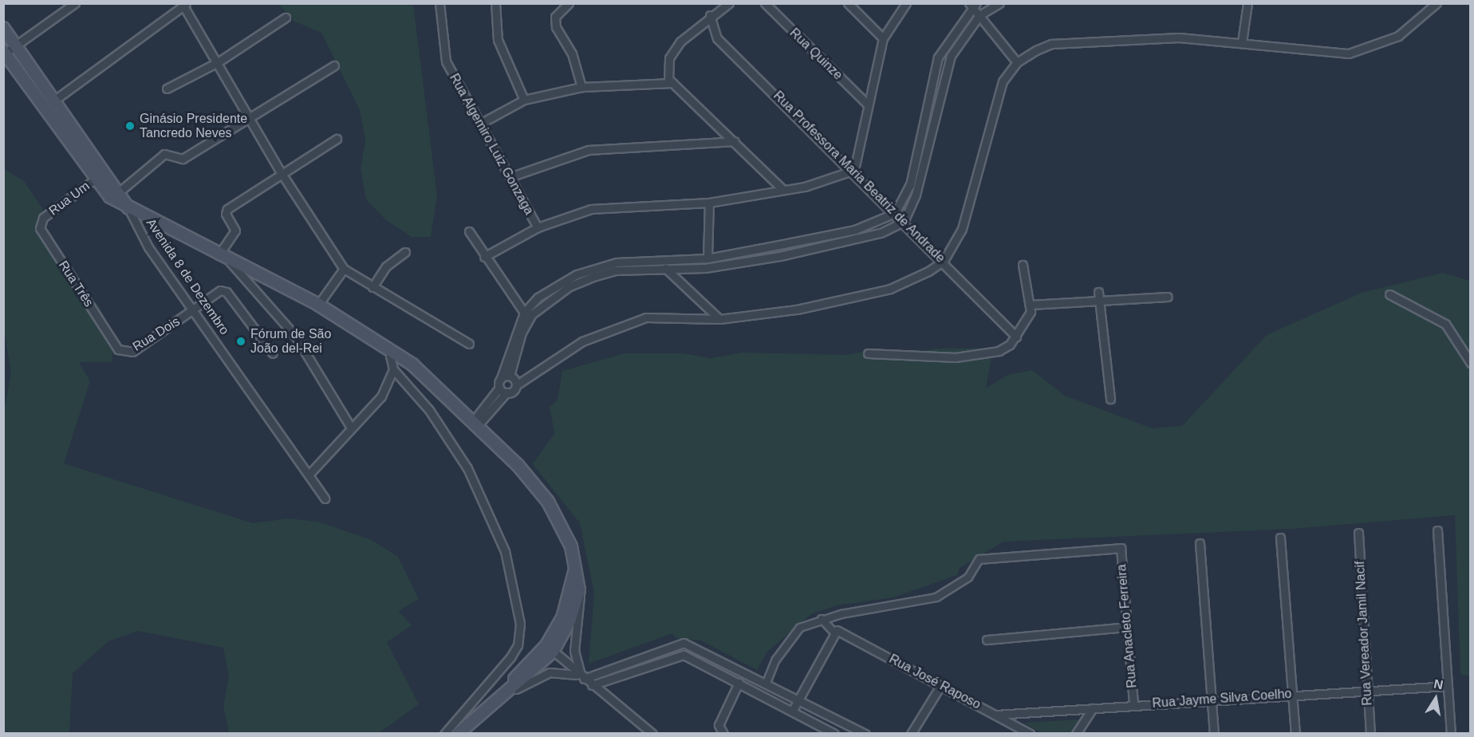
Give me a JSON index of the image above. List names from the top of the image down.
{
  "streets": {
    "main road": ["Avenida 8 de Dezembro"],
    "street": [
      "Rua Quinze",
      "Rua Algemiro Luiz Gonzaga",
      "Rua Professora Maria Beatriz de Andrade",
      "Rua Um",
      "Rua Três",
      "Rua Dois",
      "Rua Anacleto Ferreira",
      "Rua Vereador Jamil Nacif",
      "Rua José Raposo",
      "Rua Jayme Silva Coelho"
    ]
  },
  "crossings": [
    ["Rua Um", "Avenida 8 de Dezembro"],
    ["Rua Um", "Rua Três"],
    ["Avenida 8 de Dezembro", "Rua Dois"],
    ["Rua Três", "Rua Dois"],
    ["Rua Anacleto Ferreira", "Rua Jayme Silva Coelho"],
    ["Rua Vereador Jamil Nacif", "Rua Jayme Silva Coelho"],
    ["Rua José Raposo", "Rua Jayme Silva Coelho"]
  ],
  "places": ["Ginásio Presidente Tancredo Neves", "Fórum de São João del-Rei"],
  "north": "top"
}
